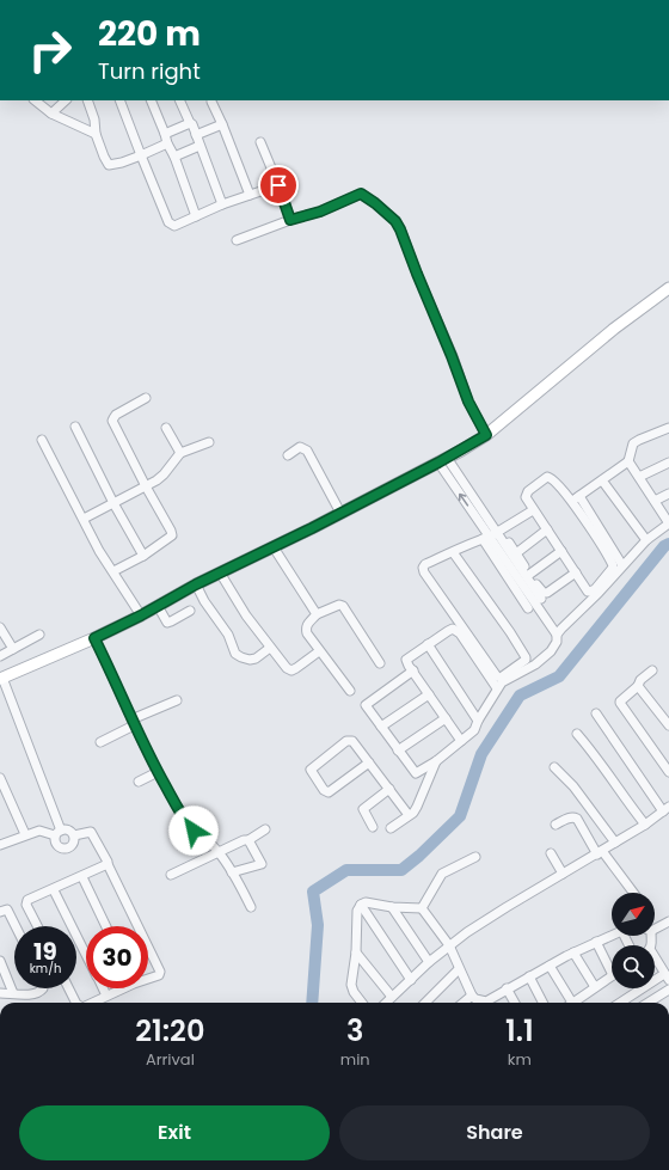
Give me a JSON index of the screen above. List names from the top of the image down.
{
  "north": "top right",
  "page": {
    "turn": ["220 m", "Turn right"],
    "speed": "19 km/h",
    "limit": "30",
    "eta": [
      "21:20",
      "Arrival",
      "3",
      "min",
      "1.1",
      "km"
    ],
    "buttons": ["Exit", "Share"]
  }
}
